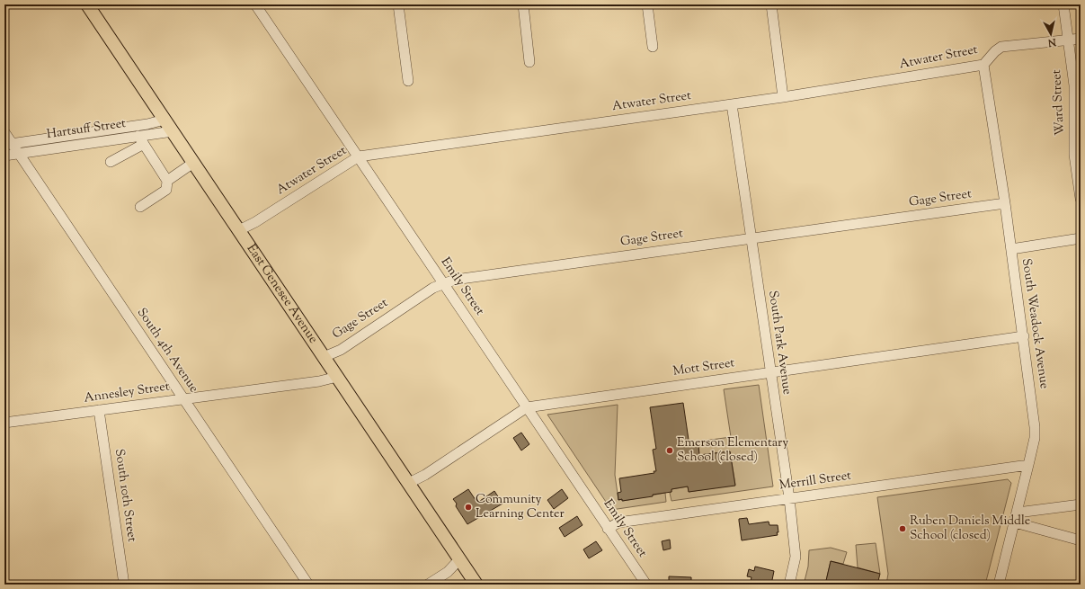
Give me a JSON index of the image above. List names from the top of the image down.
{
  "streets": {
    "main road": ["East Genesee Avenue"],
    "street": [
      "Atwater Street",
      "Ward Street",
      "Hartsuff Street",
      "Gage Street",
      "Emily Street",
      "South Weadock Avenue",
      "South Park Avenue",
      "South 4th Avenue",
      "Mott Street",
      "Annesley Street",
      "Merrill Street",
      "South 10th Street"
    ]
  },
  "crossings": [
    ["Atwater Street", "Ward Street"],
    ["Atwater Street", "Emily Street"],
    ["Atwater Street", "East Genesee Avenue"],
    ["Atwater Street", "South Weadock Avenue"],
    ["Atwater Street", "South Park Avenue"],
    ["Hartsuff Street", "East Genesee Avenue"],
    ["Hartsuff Street", "South 4th Avenue"],
    ["Gage Street", "Emily Street"],
    ["Gage Street", "East Genesee Avenue"],
    ["Gage Street", "South Weadock Avenue"],
    ["Gage Street", "South Park Avenue"],
    ["Emily Street", "Mott Street"],
    ["Emily Street", "Merrill Street"],
    ["East Genesee Avenue", "Mott Street"],
    ["East Genesee Avenue", "Annesley Street"],
    ["South Weadock Avenue", "Mott Street"],
    ["South Weadock Avenue", "Merrill Street"],
    ["South Park Avenue", "Mott Street"],
    ["South Park Avenue", "Merrill Street"],
    ["South 4th Avenue", "Annesley Street"],
    ["Annesley Street", "South 10th Street"]
  ],
  "places": ["Emerson Elementary School (closed)", "Community Learning Center", "Ruben Daniels Middle School (closed)"],
  "north": "bottom"
}
